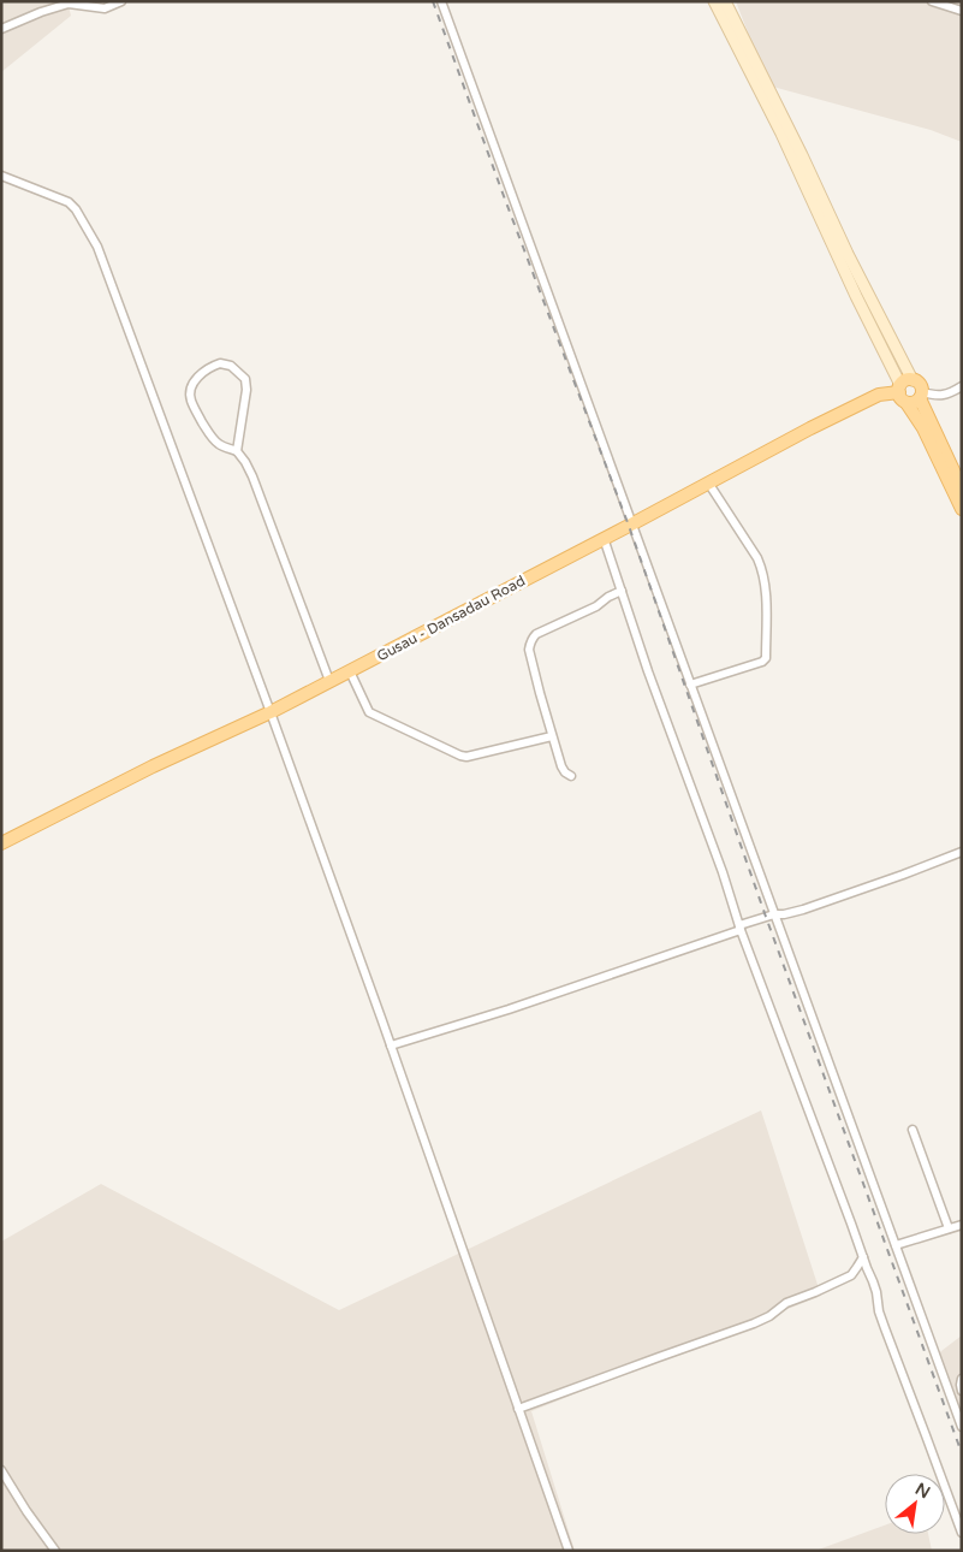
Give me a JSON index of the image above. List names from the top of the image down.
{
  "streets": {
    "main road": ["Gusau - Dansadau Road"]
  },
  "north": "top right"
}
